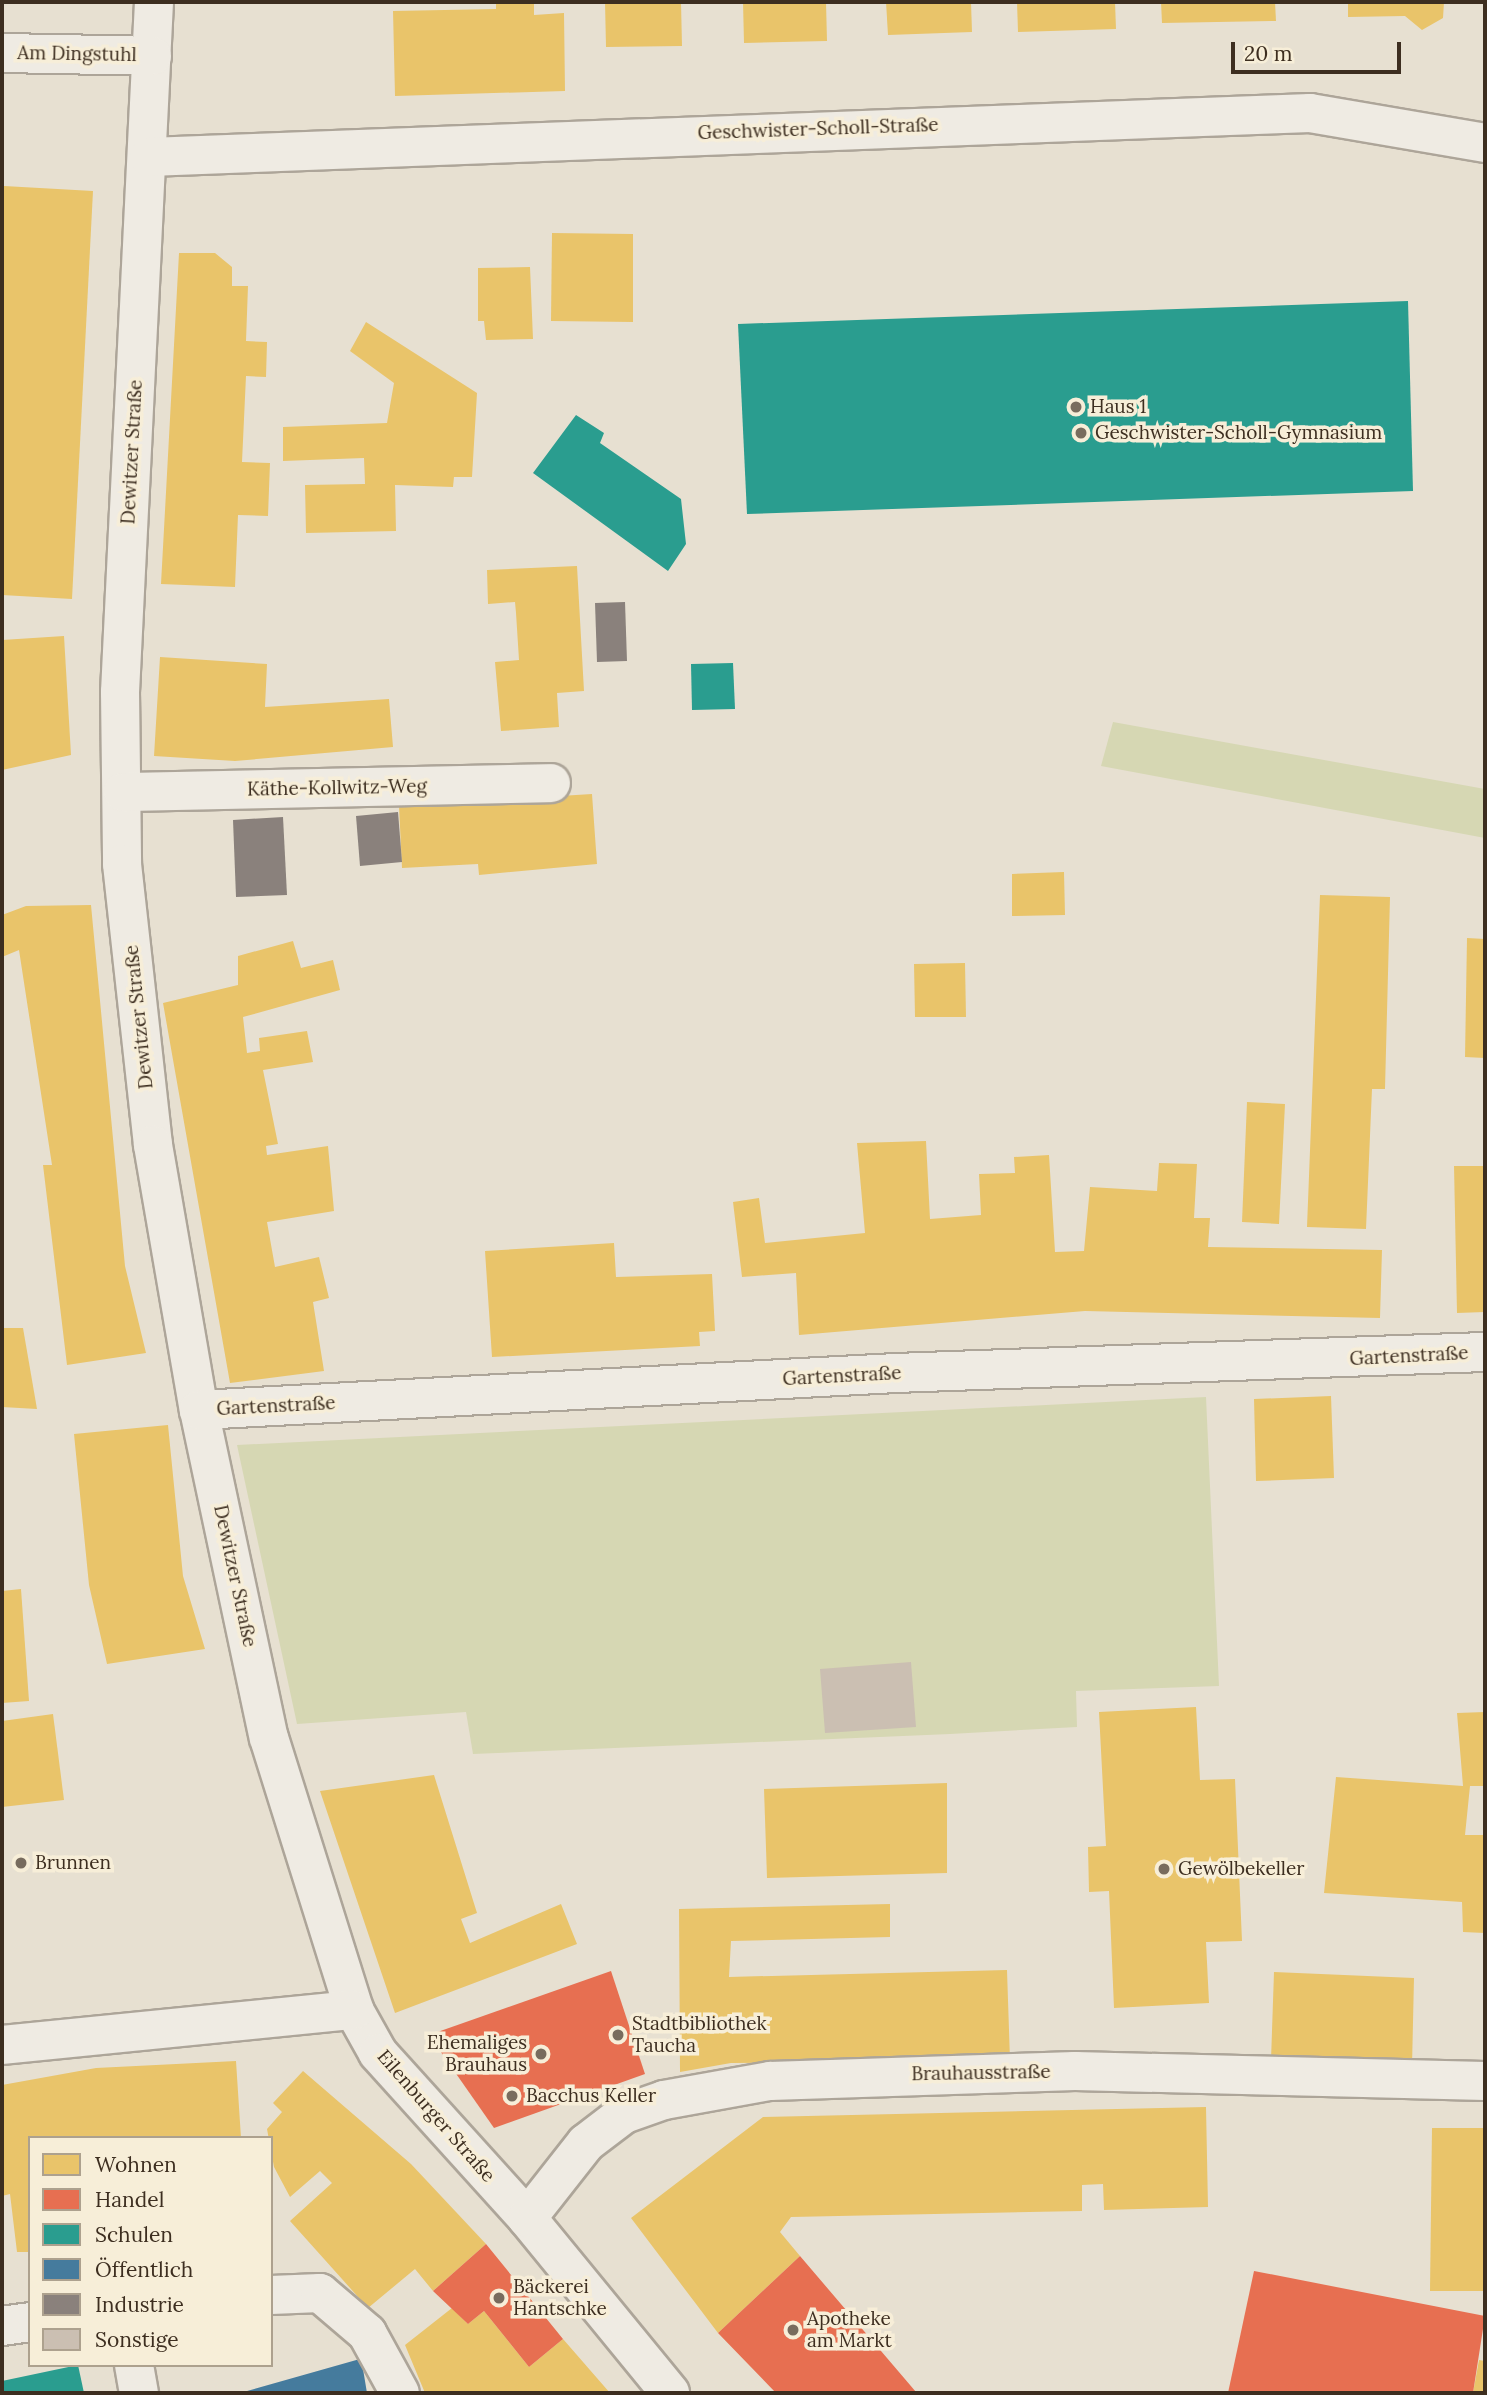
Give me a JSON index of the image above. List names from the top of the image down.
{
  "streets": {
    "street": [
      "Am Dingstuhl",
      "Geschwister-Scholl-Straße",
      "Dewitzer Straße",
      "Käthe-Kollwitz-Weg",
      "Gartenstraße",
      "Brauhausstraße",
      "Eilenburger Straße"
    ]
  },
  "crossings": [
    ["Am Dingstuhl", "Dewitzer Straße"],
    ["Geschwister-Scholl-Straße", "Dewitzer Straße"],
    ["Dewitzer Straße", "Käthe-Kollwitz-Weg"],
    ["Dewitzer Straße", "Gartenstraße"],
    ["Dewitzer Straße", "Eilenburger Straße"],
    ["Brauhausstraße", "Eilenburger Straße"]
  ],
  "places": [
    "Haus 1",
    "Geschwister-Scholl-Gymnasium",
    "Brunnen",
    "Gewölbekeller",
    "Stadtbibliothek Taucha",
    "Ehemaliges Brauhaus",
    "Bacchus Keller",
    "Bäckerei Hantschke",
    "Apotheke am Markt"
  ],
  "legend": [
    "Wohnen",
    "Handel",
    "Schulen",
    "Öffentlich",
    "Industrie",
    "Sonstige"
  ],
  "scale_bar": "20 m"
}
